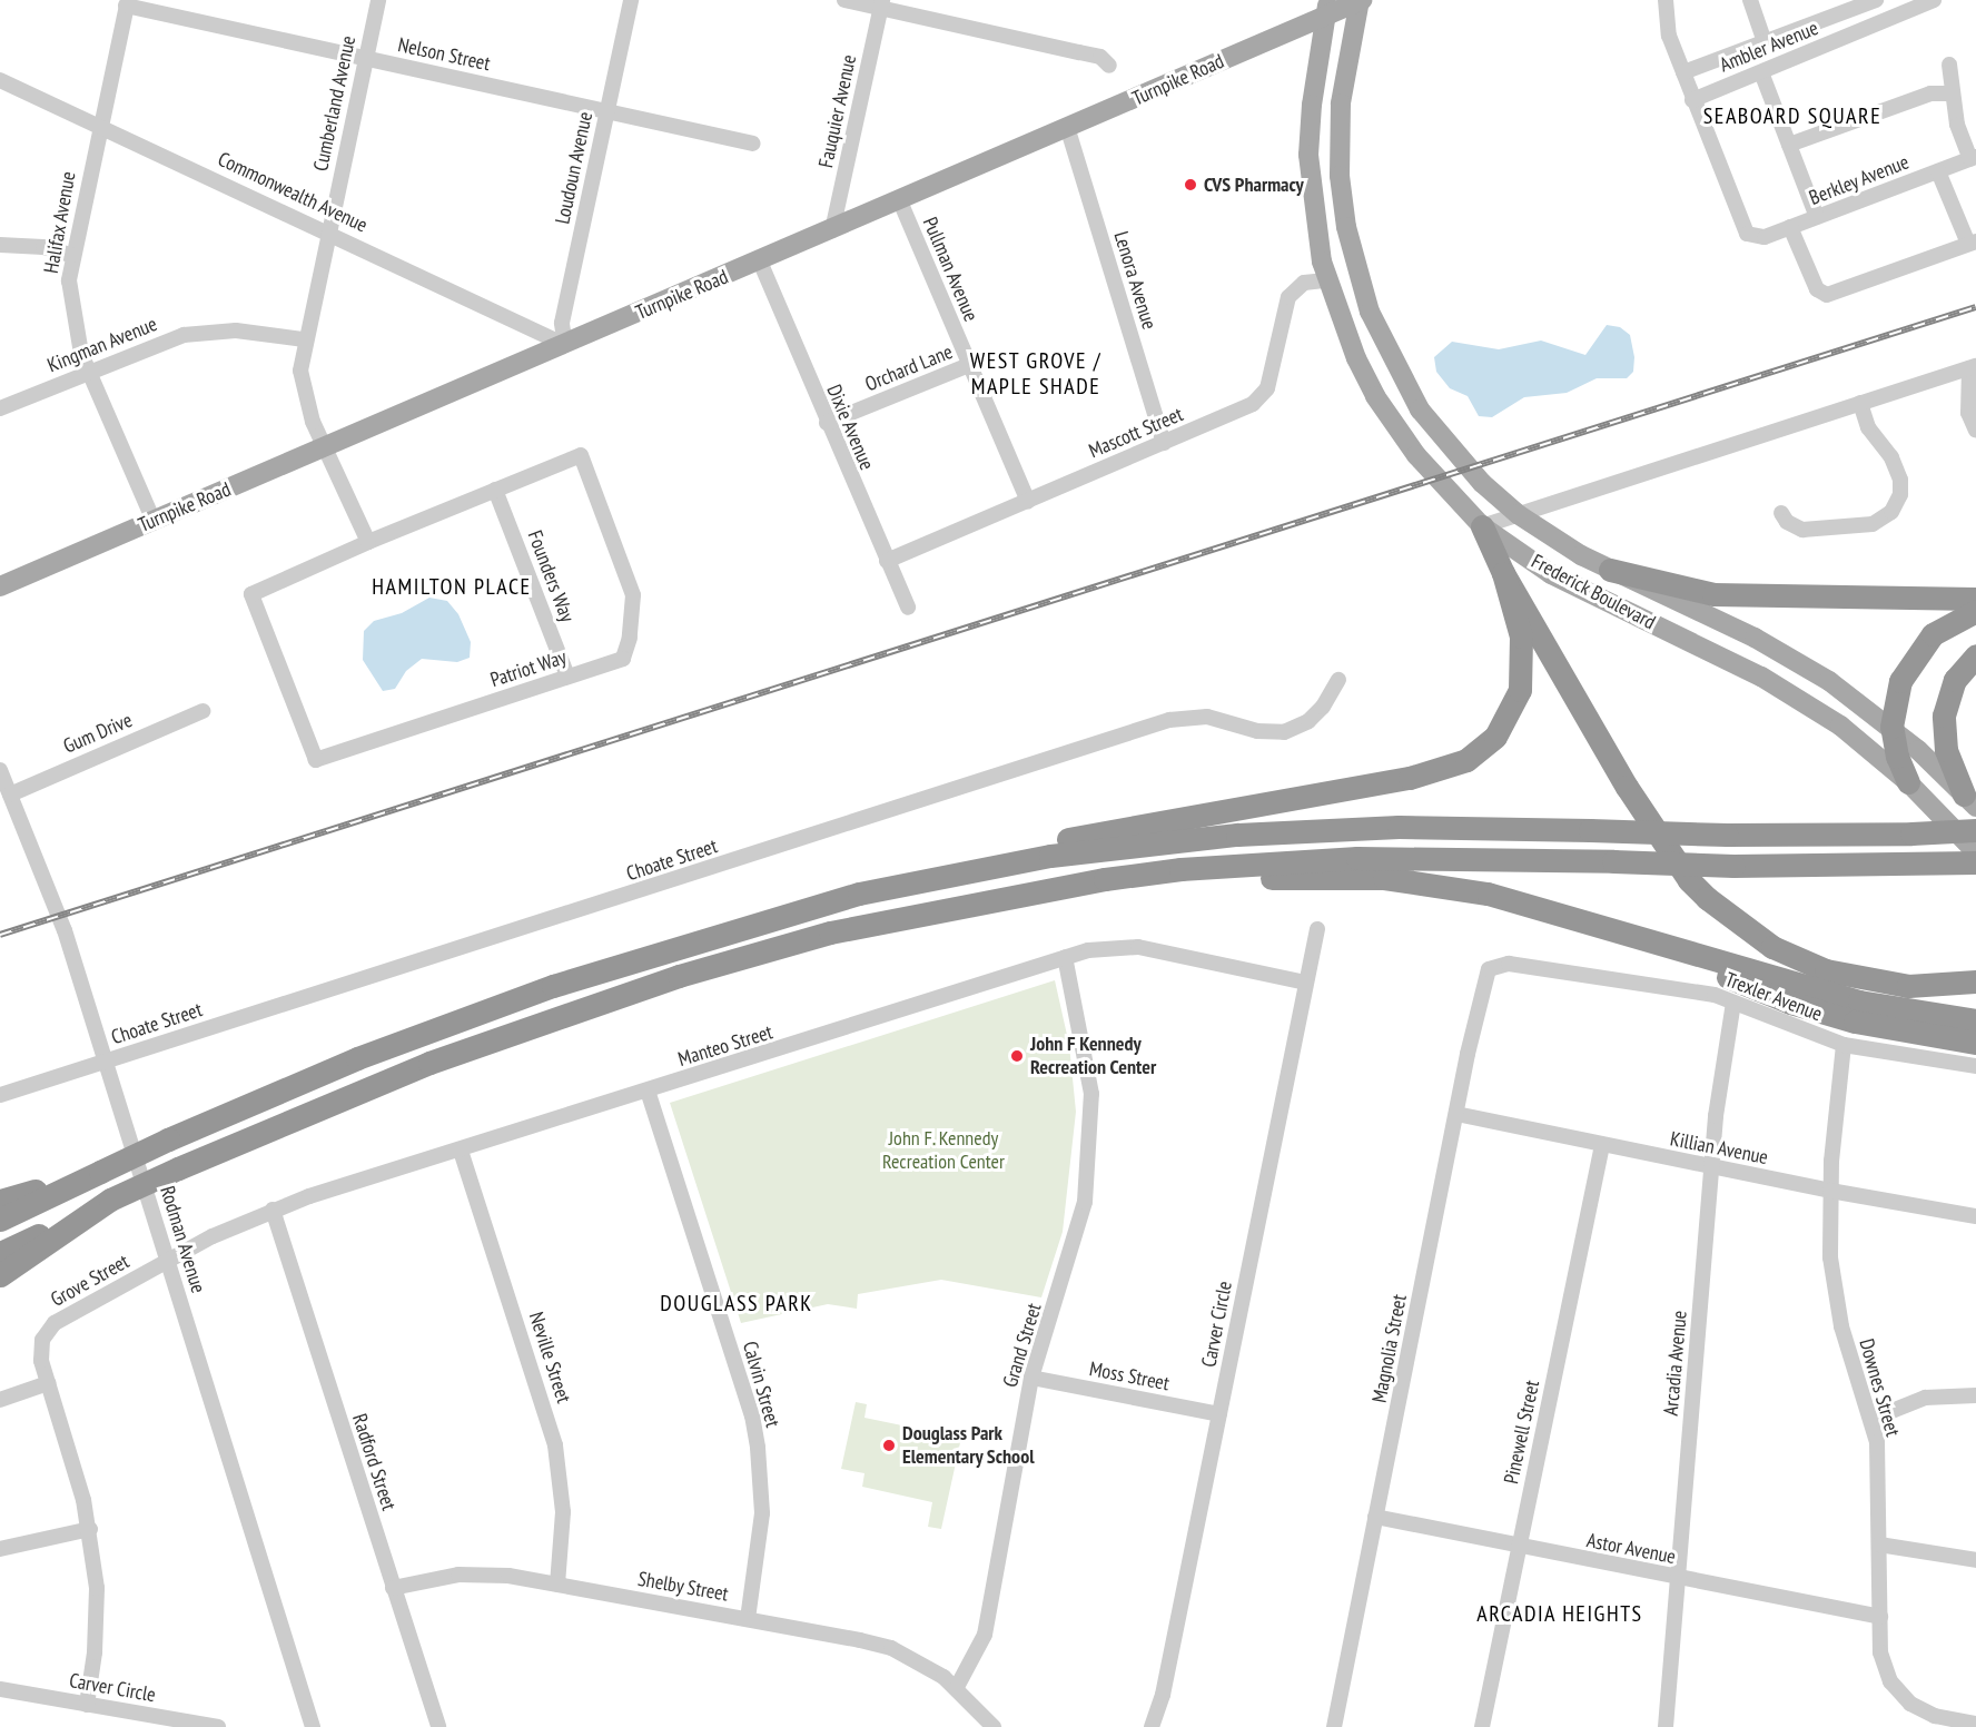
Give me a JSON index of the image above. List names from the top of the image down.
{
  "streets": {
    "main road": ["Turnpike Road", "Frederick Boulevard"],
    "street": [
      "Ambler Avenue",
      "Nelson Street",
      "Cumberland Avenue",
      "Fauquier Avenue",
      "Loudoun Avenue",
      "Berkley Avenue",
      "Commonwealth Avenue",
      "Halifax Avenue",
      "Pullman Avenue",
      "Lenora Avenue",
      "Kingman Avenue",
      "Orchard Lane",
      "Dixie Avenue",
      "Mascott Street",
      "Founders Way",
      "Patriot Way",
      "Gum Drive",
      "Choate Street",
      "Trexler Avenue",
      "Manteo Street",
      "Killian Avenue",
      "Rodman Avenue",
      "Grove Street",
      "Carver Circle",
      "Grand Street",
      "Magnolia Street",
      "Neville Street",
      "Arcadia Avenue",
      "Moss Street",
      "Calvin Street",
      "Downes Street",
      "Pinewell Street",
      "Radford Street",
      "Astor Avenue",
      "Shelby Street"
    ]
  },
  "crossings": [
    ["Ambler Avenue", "Berkley Avenue"],
    ["Nelson Street", "Cumberland Avenue"],
    ["Nelson Street", "Loudoun Avenue"],
    ["Nelson Street", "Halifax Avenue"],
    ["Turnpike Road", "Cumberland Avenue"],
    ["Turnpike Road", "Fauquier Avenue"],
    ["Turnpike Road", "Loudoun Avenue"],
    ["Turnpike Road", "Commonwealth Avenue"],
    ["Turnpike Road", "Halifax Avenue"],
    ["Turnpike Road", "Pullman Avenue"],
    ["Turnpike Road", "Lenora Avenue"],
    ["Turnpike Road", "Dixie Avenue"],
    ["Turnpike Road", "Frederick Boulevard"],
    ["Cumberland Avenue", "Commonwealth Avenue"],
    ["Cumberland Avenue", "Kingman Avenue"],
    ["Loudoun Avenue", "Commonwealth Avenue"],
    ["Commonwealth Avenue", "Halifax Avenue"],
    ["Halifax Avenue", "Kingman Avenue"],
    ["Pullman Avenue", "Orchard Lane"],
    ["Pullman Avenue", "Mascott Street"],
    ["Lenora Avenue", "Mascott Street"],
    ["Orchard Lane", "Dixie Avenue"],
    ["Dixie Avenue", "Mascott Street"],
    ["Mascott Street", "Frederick Boulevard"],
    ["Founders Way", "Patriot Way"],
    ["Gum Drive", "Rodman Avenue"],
    ["Choate Street", "Rodman Avenue"],
    ["Trexler Avenue", "Magnolia Street"],
    ["Trexler Avenue", "Arcadia Avenue"],
    ["Trexler Avenue", "Downes Street"],
    ["Manteo Street", "Rodman Avenue"],
    ["Manteo Street", "Grove Street"],
    ["Manteo Street", "Carver Circle"],
    ["Manteo Street", "Grand Street"],
    ["Manteo Street", "Neville Street"],
    ["Manteo Street", "Calvin Street"],
    ["Manteo Street", "Radford Street"],
    ["Killian Avenue", "Magnolia Street"],
    ["Killian Avenue", "Arcadia Avenue"],
    ["Killian Avenue", "Downes Street"],
    ["Killian Avenue", "Pinewell Street"],
    ["Rodman Avenue", "Grove Street"],
    ["Grove Street", "Carver Circle"],
    ["Carver Circle", "Moss Street"],
    ["Grand Street", "Moss Street"],
    ["Grand Street", "Shelby Street"],
    ["Magnolia Street", "Astor Avenue"],
    ["Neville Street", "Shelby Street"],
    ["Arcadia Avenue", "Astor Avenue"],
    ["Calvin Street", "Shelby Street"],
    ["Downes Street", "Astor Avenue"],
    ["Pinewell Street", "Astor Avenue"],
    ["Radford Street", "Shelby Street"]
  ],
  "districts": [
    "SEABOARD SQUARE",
    "WEST GROVE / MAPLE SHADE",
    "HAMILTON PLACE",
    "DOUGLASS PARK",
    "ARCADIA HEIGHTS"
  ],
  "parks": ["John F. Kennedy Recreation Center"],
  "places": ["CVS Pharmacy", "John F Kennedy Recreation Center", "Douglass Park Elementary School"]
}
